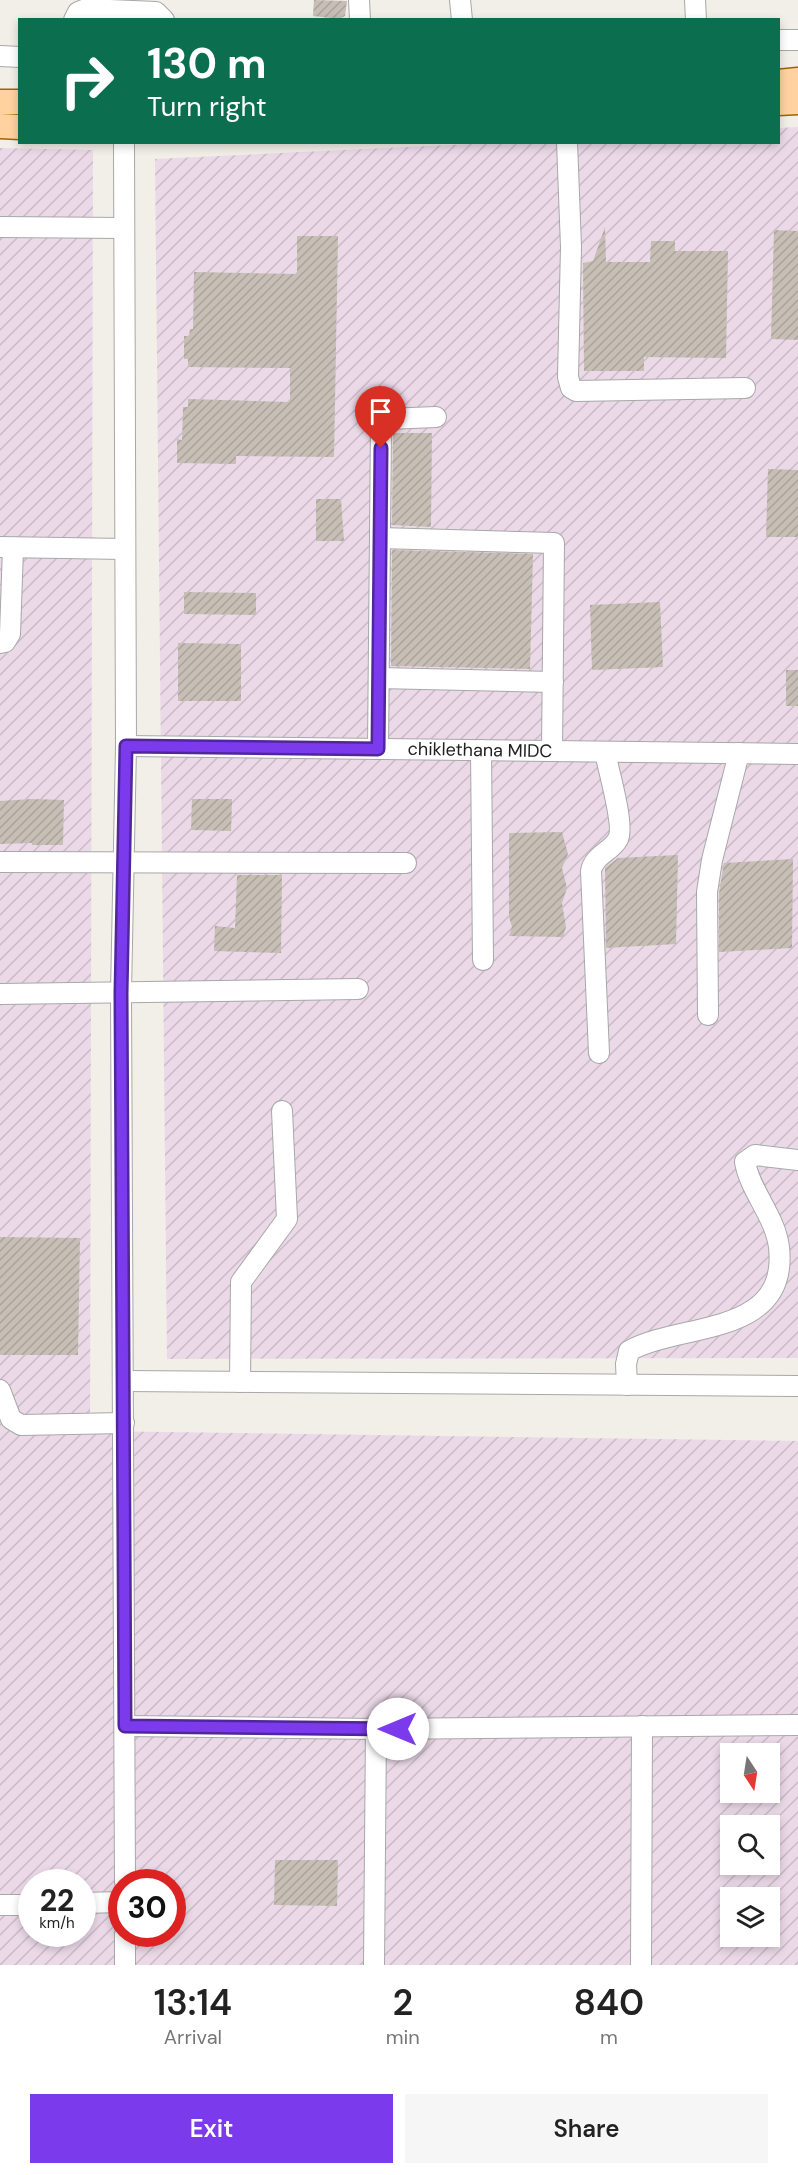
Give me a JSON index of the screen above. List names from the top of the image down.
{
  "streets": {
    "street": ["chiklethana MIDC"]
  },
  "north": "bottom",
  "page": {
    "turn": ["130 m", "Turn right"],
    "speed": "22 km/h",
    "limit": "30",
    "eta": [
      "13:14",
      "Arrival",
      "2",
      "min",
      "840",
      "m"
    ],
    "buttons": ["Exit", "Share"]
  }
}
